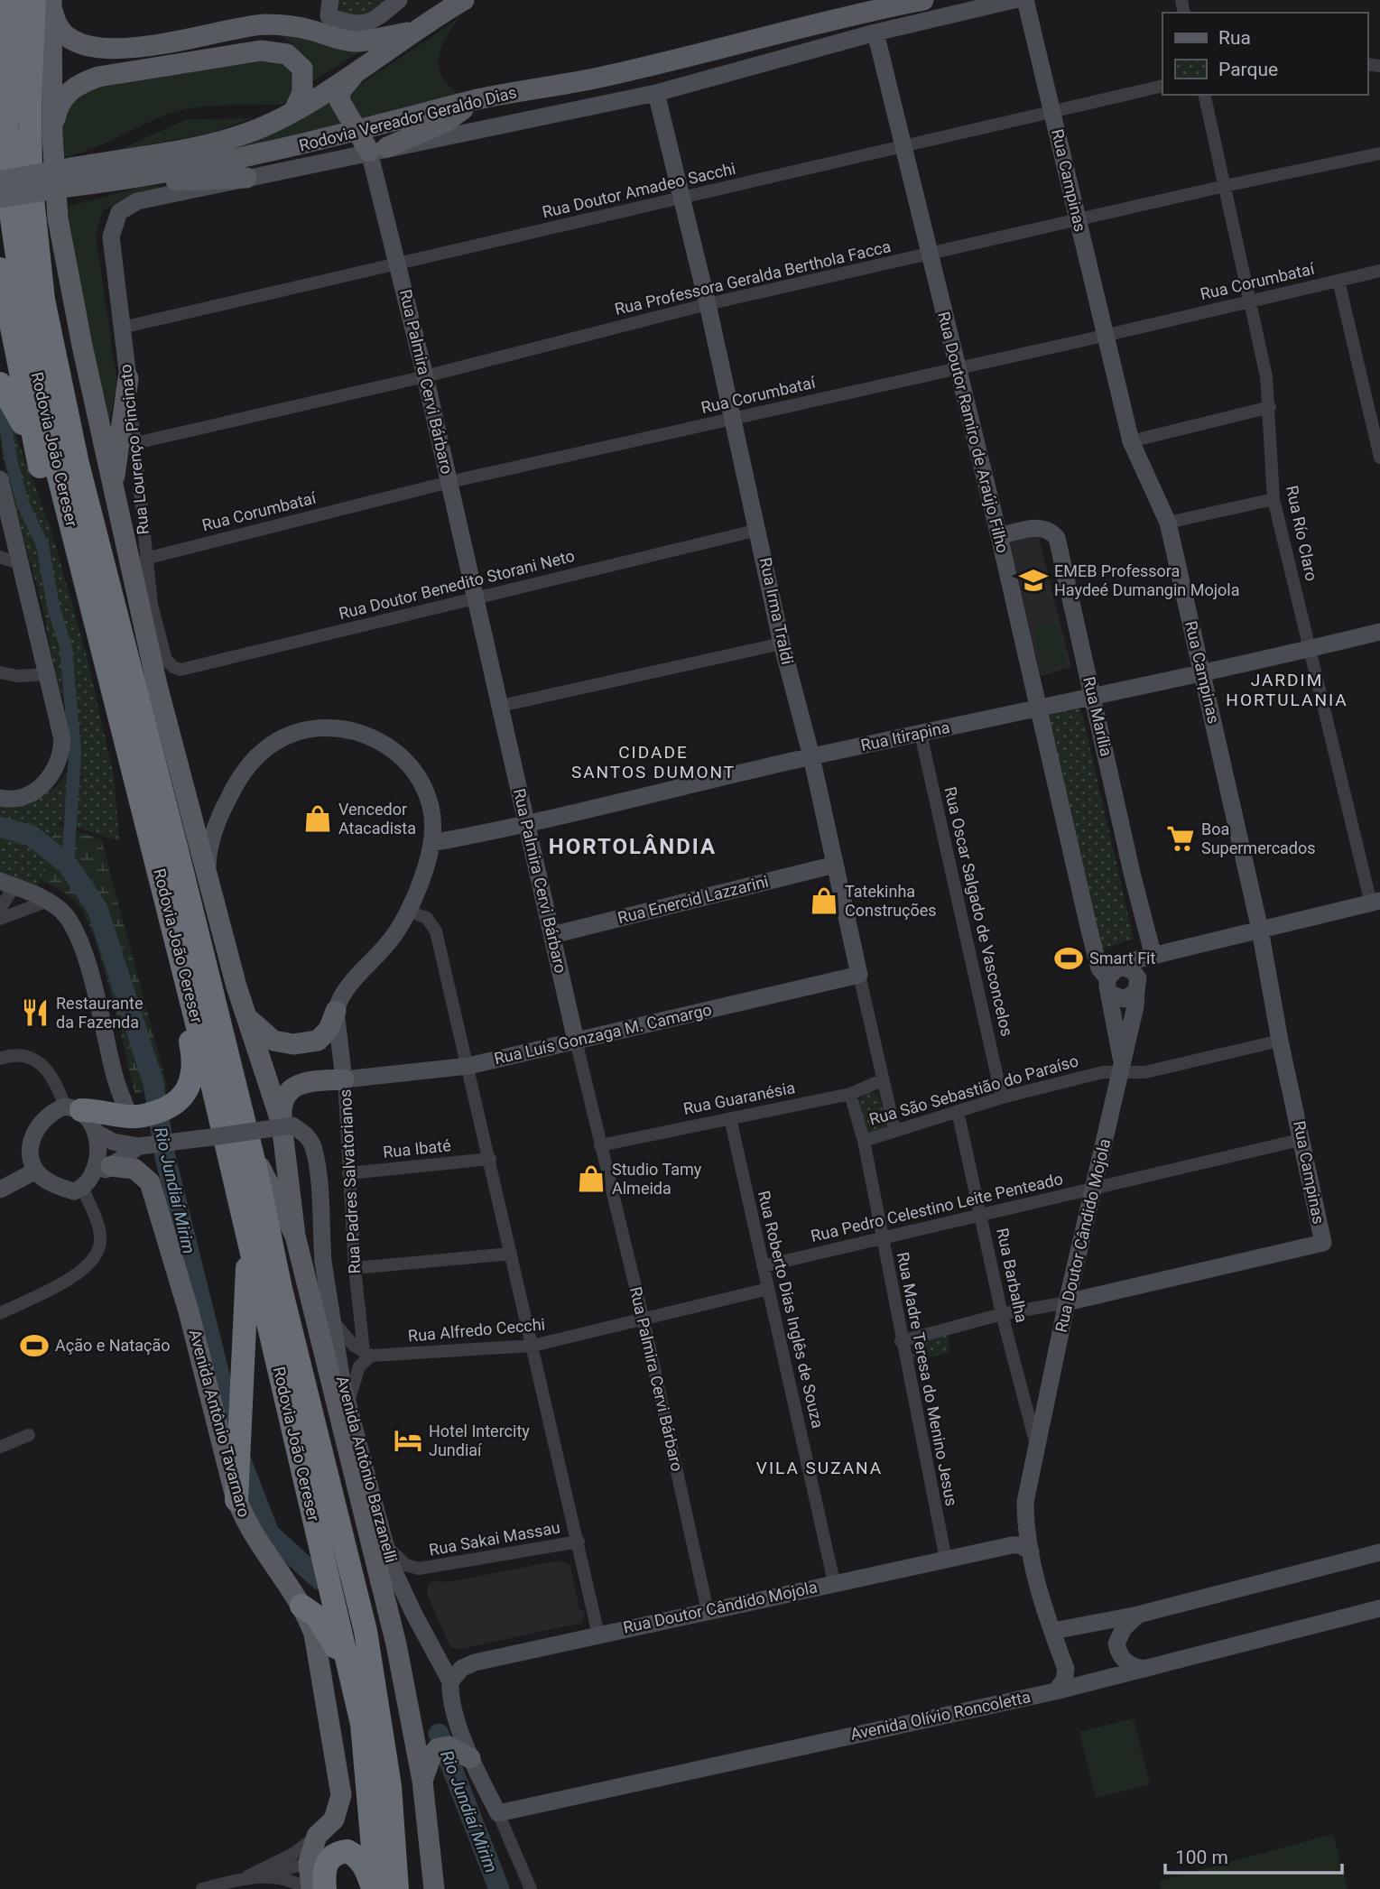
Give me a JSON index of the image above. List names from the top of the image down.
{
  "streets": {
    "highway": ["Rodovia João Cereser"],
    "main road": ["Rodovia Vereador Geraldo Dias", "Avenida Antônio Tavarnaro"],
    "street": [
      "Rua Campinas",
      "Rua Doutor Amadeo Sacchi",
      "Rua Professora Geralda Berthola Facca",
      "Rua Corumbataí",
      "Rua Palmira Cervi Bárbaro",
      "Rua Doutor Ramiro de Araújo Filho",
      "Rua Lourenço Pincinato",
      "Rua Río Claro",
      "Rua Doutor Benedito Storani Neto",
      "Rua Irma Traldi",
      "Rua Marília",
      "Rua Itirapina",
      "Rua Enercid Lazzarini",
      "Rua Oscar Salgado de Vasconcelos",
      "Rua Luís Gonzaga M. Camargo",
      "Rua São Sebastião do Paraíso",
      "Rua Guaranésia",
      "Rua Ibaté",
      "Rua Padres Salvatorianos",
      "Rua Pedro Celestino Leite Penteado",
      "Rua Doutor Cândido Mojola",
      "Rua Barbalha",
      "Rua Roberto Dias Inglês de Souza",
      "Rua Alfredo Cecchi",
      "Rua Madre Teresa do Menino Jesus",
      "Avenida Antônio Barzanelli",
      "Rua Sakai Massau",
      "Avenida Olívio Roncoletta"
    ]
  },
  "crossings": [
    ["Rua Campinas", "Rua Doutor Amadeo Sacchi"],
    ["Rua Campinas", "Rua Professora Geralda Berthola Facca"],
    ["Rua Campinas", "Rua Corumbataí"],
    ["Rua Campinas", "Rua Itirapina"],
    ["Rua Campinas", "Rua São Sebastião do Paraíso"],
    ["Rua Campinas", "Rua Pedro Celestino Leite Penteado"],
    ["Rua Campinas", "Rua Doutor Cândido Mojola"],
    ["Rua Doutor Amadeo Sacchi", "Rua Palmira Cervi Bárbaro"],
    ["Rua Doutor Amadeo Sacchi", "Rua Doutor Ramiro de Araújo Filho"],
    ["Rua Doutor Amadeo Sacchi", "Rua Lourenço Pincinato"],
    ["Rua Doutor Amadeo Sacchi", "Rua Irma Traldi"],
    ["Rua Professora Geralda Berthola Facca", "Rua Palmira Cervi Bárbaro"],
    ["Rua Professora Geralda Berthola Facca", "Rua Doutor Ramiro de Araújo Filho"],
    ["Rua Professora Geralda Berthola Facca", "Rua Lourenço Pincinato"],
    ["Rua Professora Geralda Berthola Facca", "Rua Río Claro"],
    ["Rua Professora Geralda Berthola Facca", "Rua Irma Traldi"],
    ["Rua Corumbataí", "Rua Palmira Cervi Bárbaro"],
    ["Rua Corumbataí", "Rua Doutor Ramiro de Araújo Filho"],
    ["Rua Corumbataí", "Rua Lourenço Pincinato"],
    ["Rua Corumbataí", "Rua Río Claro"],
    ["Rua Corumbataí", "Rua Irma Traldi"],
    ["Rua Palmira Cervi Bárbaro", "Rua Doutor Benedito Storani Neto"],
    ["Rua Palmira Cervi Bárbaro", "Rua Itirapina"],
    ["Rua Palmira Cervi Bárbaro", "Rua Enercid Lazzarini"],
    ["Rua Palmira Cervi Bárbaro", "Rua Luís Gonzaga M. Camargo"],
    ["Rua Palmira Cervi Bárbaro", "Rua Guaranésia"],
    ["Rua Palmira Cervi Bárbaro", "Rua Doutor Cândido Mojola"],
    ["Rua Palmira Cervi Bárbaro", "Rua Alfredo Cecchi"],
    ["Rua Doutor Ramiro de Araújo Filho", "Rua Marília"],
    ["Rua Doutor Ramiro de Araújo Filho", "Rua Itirapina"],
    ["Rua Doutor Ramiro de Araújo Filho", "Rua Doutor Cândido Mojola"],
    ["Rua Lourenço Pincinato", "Rua Doutor Benedito Storani Neto"],
    ["Rua Río Claro", "Rua Itirapina"],
    ["Rua Doutor Benedito Storani Neto", "Rua Irma Traldi"],
    ["Rua Irma Traldi", "Rua Itirapina"],
    ["Rua Irma Traldi", "Rua Enercid Lazzarini"],
    ["Rua Irma Traldi", "Rua Luís Gonzaga M. Camargo"],
    ["Rua Irma Traldi", "Rua São Sebastião do Paraíso"],
    ["Rua Irma Traldi", "Rua Guaranésia"],
    ["Rua Marília", "Rua Itirapina"],
    ["Rua Marília", "Rua Doutor Cândido Mojola"],
    ["Rua Itirapina", "Rua Oscar Salgado de Vasconcelos"],
    ["Rua Oscar Salgado de Vasconcelos", "Rua São Sebastião do Paraíso"],
    ["Rua Luís Gonzaga M. Camargo", "Rua Padres Salvatorianos"],
    ["Rua São Sebastião do Paraíso", "Rua Doutor Cândido Mojola"],
    ["Rua São Sebastião do Paraíso", "Rua Barbalha"],
    ["Rua São Sebastião do Paraíso", "Rua Madre Teresa do Menino Jesus"],
    ["Rua Guaranésia", "Rua Roberto Dias Inglês de Souza"],
    ["Rua Guaranésia", "Rua Madre Teresa do Menino Jesus"],
    ["Rua Ibaté", "Rua Padres Salvatorianos"],
    ["Rua Padres Salvatorianos", "Rua Alfredo Cecchi"],
    ["Rua Pedro Celestino Leite Penteado", "Rua Doutor Cândido Mojola"],
    ["Rua Pedro Celestino Leite Penteado", "Rua Barbalha"],
    ["Rua Pedro Celestino Leite Penteado", "Rua Roberto Dias Inglês de Souza"],
    ["Rua Pedro Celestino Leite Penteado", "Rua Madre Teresa do Menino Jesus"],
    ["Rua Doutor Cândido Mojola", "Rua Barbalha"],
    ["Rua Doutor Cândido Mojola", "Rua Roberto Dias Inglês de Souza"],
    ["Rua Doutor Cândido Mojola", "Rua Madre Teresa do Menino Jesus"],
    ["Rua Doutor Cândido Mojola", "Avenida Antônio Barzanelli"],
    ["Rua Doutor Cândido Mojola", "Avenida Olívio Roncoletta"],
    ["Rua Roberto Dias Inglês de Souza", "Rua Alfredo Cecchi"],
    ["Avenida Antônio Barzanelli", "Rua Sakai Massau"],
    ["Avenida Antônio Barzanelli", "Avenida Olívio Roncoletta"]
  ],
  "districts": [
    "JARDIM HORTULANIA",
    "CIDADE SANTOS DUMONT",
    "HORTOLÂNDIA",
    "VILA SUZANA"
  ],
  "water": ["Rio Jundiaí Mirim"],
  "places": {
    "school or university": ["EMEB Professora Haydeé Dumangin Mojola"],
    "shop": ["Vencedor Atacadista", "Tatekinha Construções", "Studio Tamy Almeida"],
    "supermarket": ["Boa Supermercados"],
    "sports": ["Smart Fit", "Ação e Natação"],
    "restaurant": ["Restaurante da Fazenda"],
    "hotel": ["Hotel Intercity Jundiaí"]
  },
  "legend": ["Rua", "Parque"],
  "scale_bar": "100 m"
}
